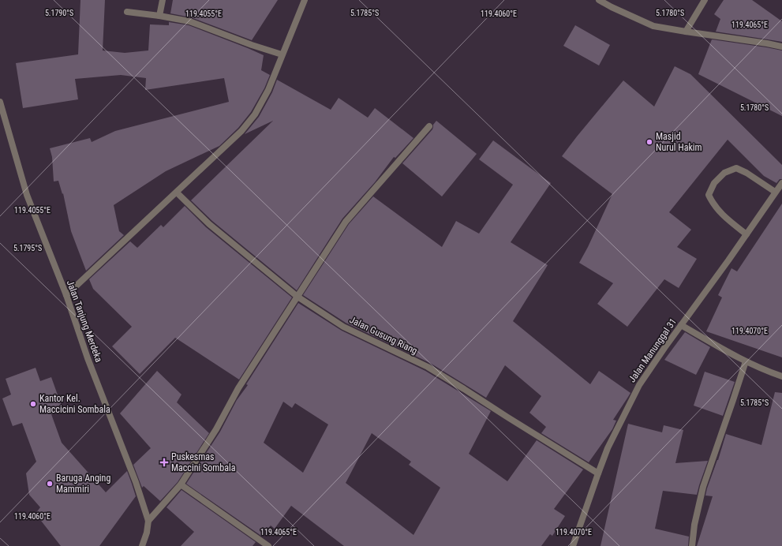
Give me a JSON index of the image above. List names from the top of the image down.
{
  "streets": {
    "street": ["Jalan Tanjung Merdeka", "Jalan Gusung Riang", "Jalan Manunggal 31"]
  },
  "crossings": [
    ["Jalan Gusung Riang", "Jalan Manunggal 31"]
  ],
  "places": {
    "other": ["Masjid Nurul Hakim", "Kantor Kel. Maccicini Sombala", "Baruga Anging Mammiri"],
    "health": ["Puskesmas Maccini Sombala"]
  },
  "coordinates": [
    "5.1790°S",
    "5.1785°S",
    "5.1780°S",
    "119.4055°E",
    "119.4060°E",
    "119.4065°E",
    "5.1795°S",
    "119.4070°E"
  ]
}
